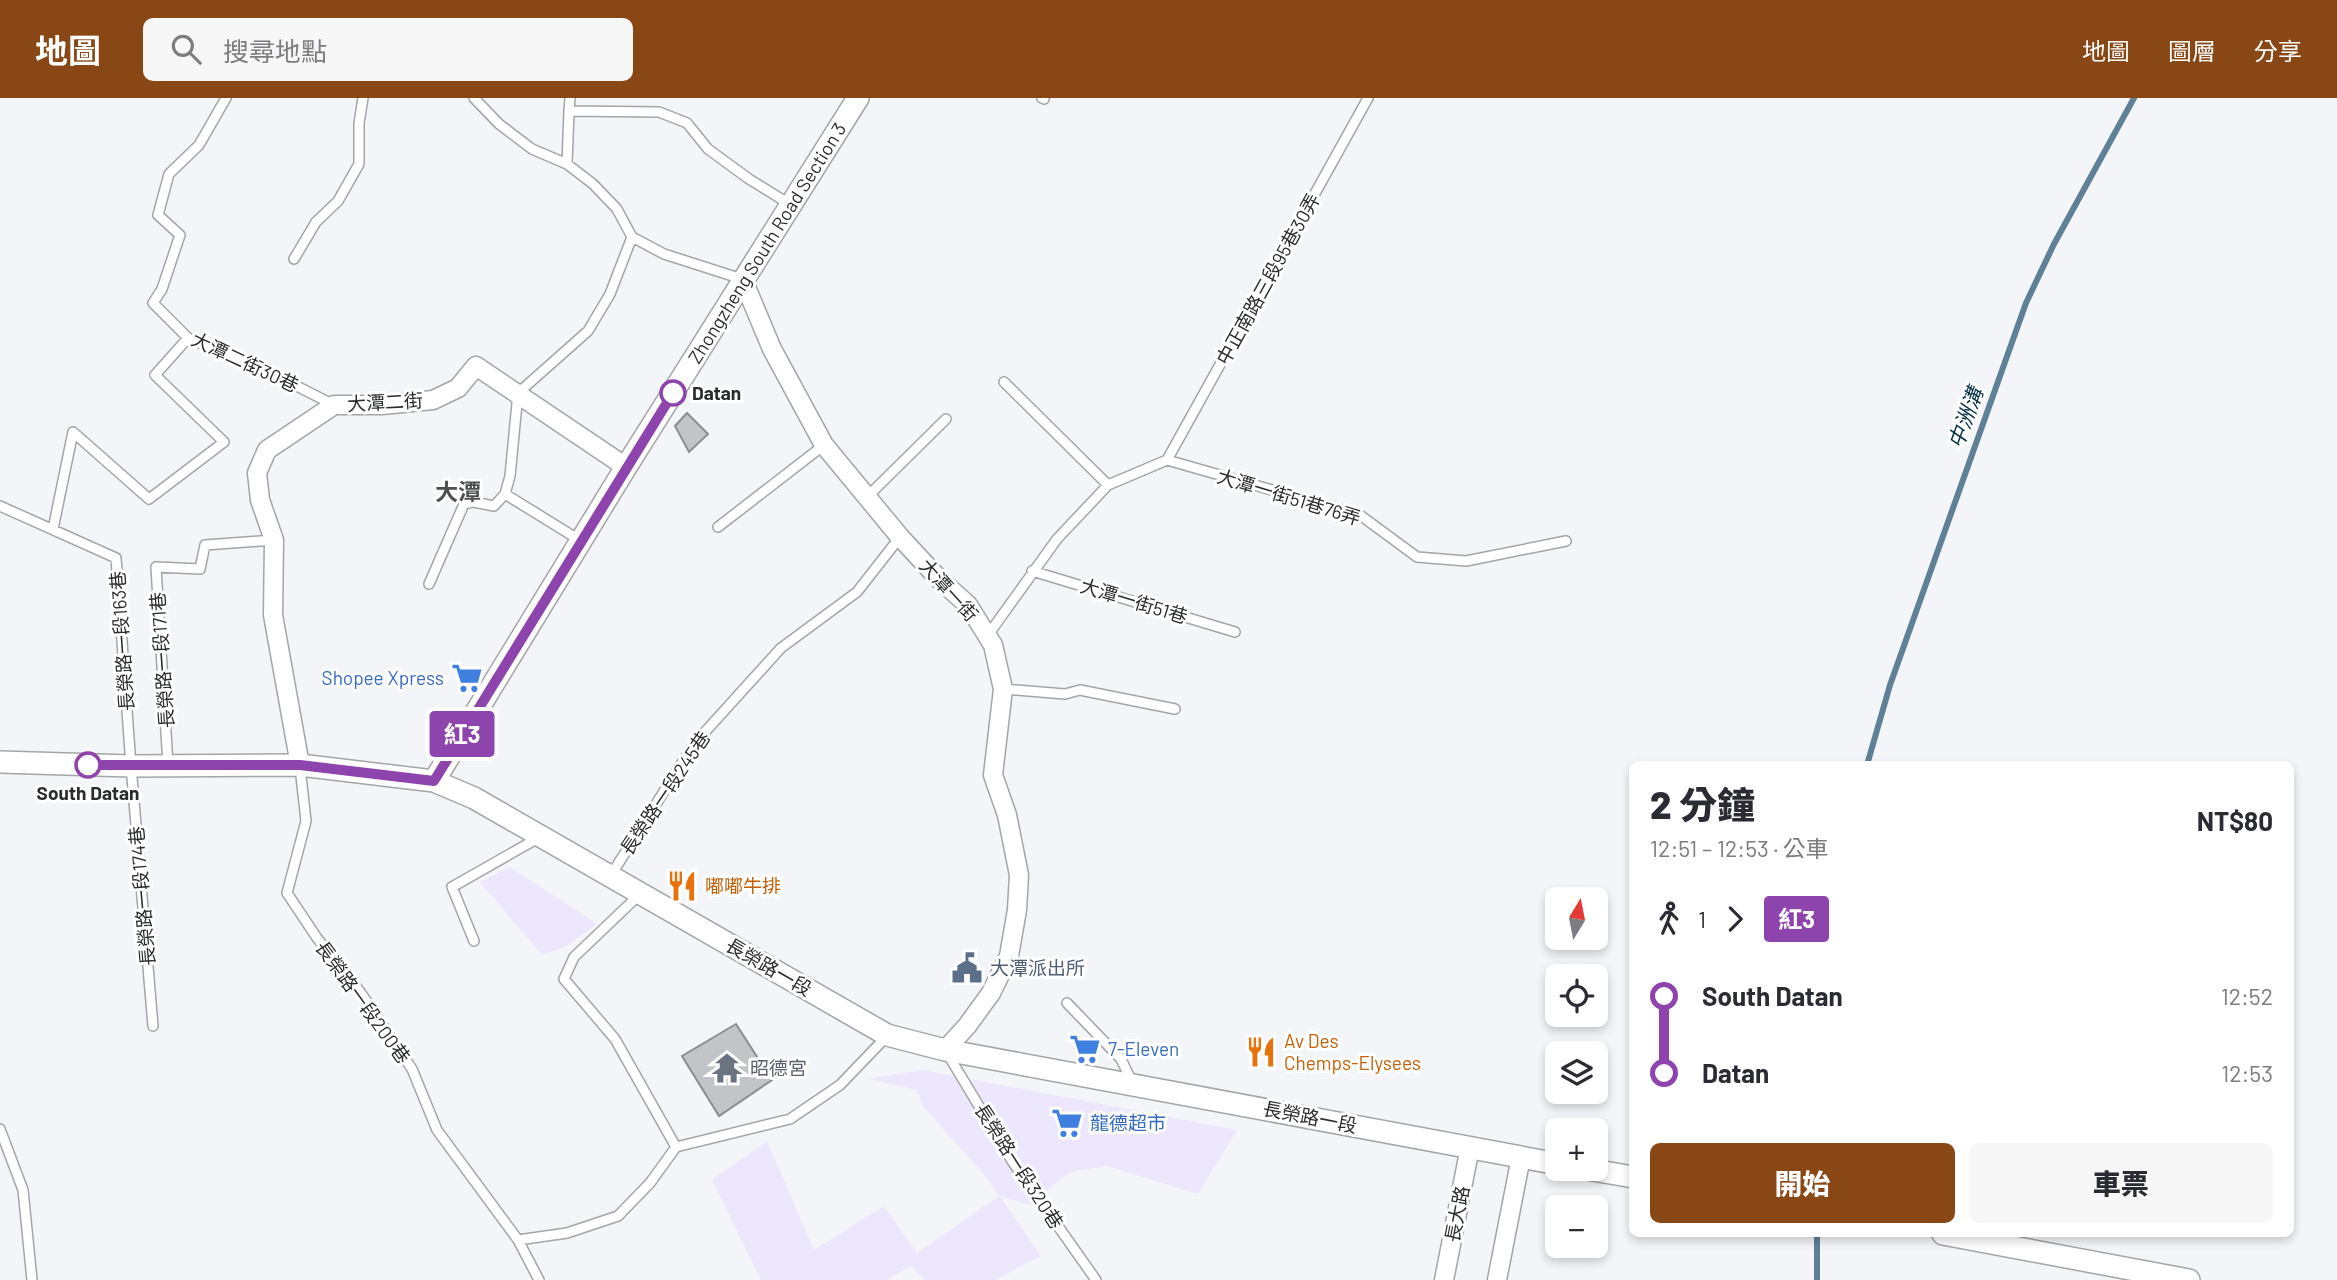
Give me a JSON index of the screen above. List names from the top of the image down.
{
  "streets": {
    "street": [
      "Zhongzheng South Road Section 3",
      "大潭二街",
      "大潭一街",
      "長榮路一段",
      "長大路"
    ],
    "lane": [
      "中正南路三段95巷30弄",
      "大潭二街30巷",
      "大潭一街51巷76弄",
      "大潭一街51巷",
      "長榮路一段163巷",
      "長榮路一段171巷",
      "長榮路一段245巷",
      "長榮路一段174巷",
      "長榮路一段200巷",
      "長榮路一段320巷"
    ]
  },
  "crossings": [
    ["Zhongzheng South Road Section 3", "大潭二街"],
    ["Zhongzheng South Road Section 3", "大潭一街"],
    ["Zhongzheng South Road Section 3", "長榮路一段"],
    ["中正南路三段95巷30弄", "大潭一街51巷76弄"],
    ["大潭二街30巷", "大潭二街"],
    ["大潭二街", "長榮路一段171巷"],
    ["大潭二街", "長榮路一段"],
    ["大潭二街", "長榮路一段200巷"],
    ["大潭一街", "長榮路一段245巷"],
    ["大潭一街", "長榮路一段"],
    ["大潭一街", "長榮路一段320巷"],
    ["長榮路一段163巷", "長榮路一段174巷"],
    ["長榮路一段163巷", "長榮路一段"],
    ["長榮路一段171巷", "長榮路一段"],
    ["長榮路一段245巷", "長榮路一段"],
    ["長榮路一段174巷", "長榮路一段"],
    ["長榮路一段", "長榮路一段200巷"],
    ["長榮路一段", "長榮路一段320巷"],
    ["長榮路一段", "長大路"]
  ],
  "districts": ["大潭"],
  "water": ["中洲溝"],
  "places": {
    "other": ["Datan", "South Datan"],
    "supermarket": ["Shopee Xpress", "7-Eleven", "龍德超市"],
    "restaurant": ["嘟嘟牛排", "Av Des Chemps-Elysees"],
    "public building": ["大潭派出所"],
    "temple": ["昭德宮"]
  },
  "lines": ["bus line 紅3"],
  "north": "top",
  "page": {
    "header": "地圖",
    "search": "搜尋地點",
    "nav": ["地圖", "圖層", "分享"],
    "on_map": "紅3",
    "heading": ["2 分鐘", "12:51 – 12:53 · 公車", "NT$80"],
    "legs": ["1", "紅3"],
    "map_buttons": ["+", "−"],
    "list": [
      {
        "name": "South Datan",
        "value": "12:52"
      },
      {
        "name": "Datan",
        "value": "12:53"
      }
    ],
    "buttons": ["開始", "車票"]
  }
}
